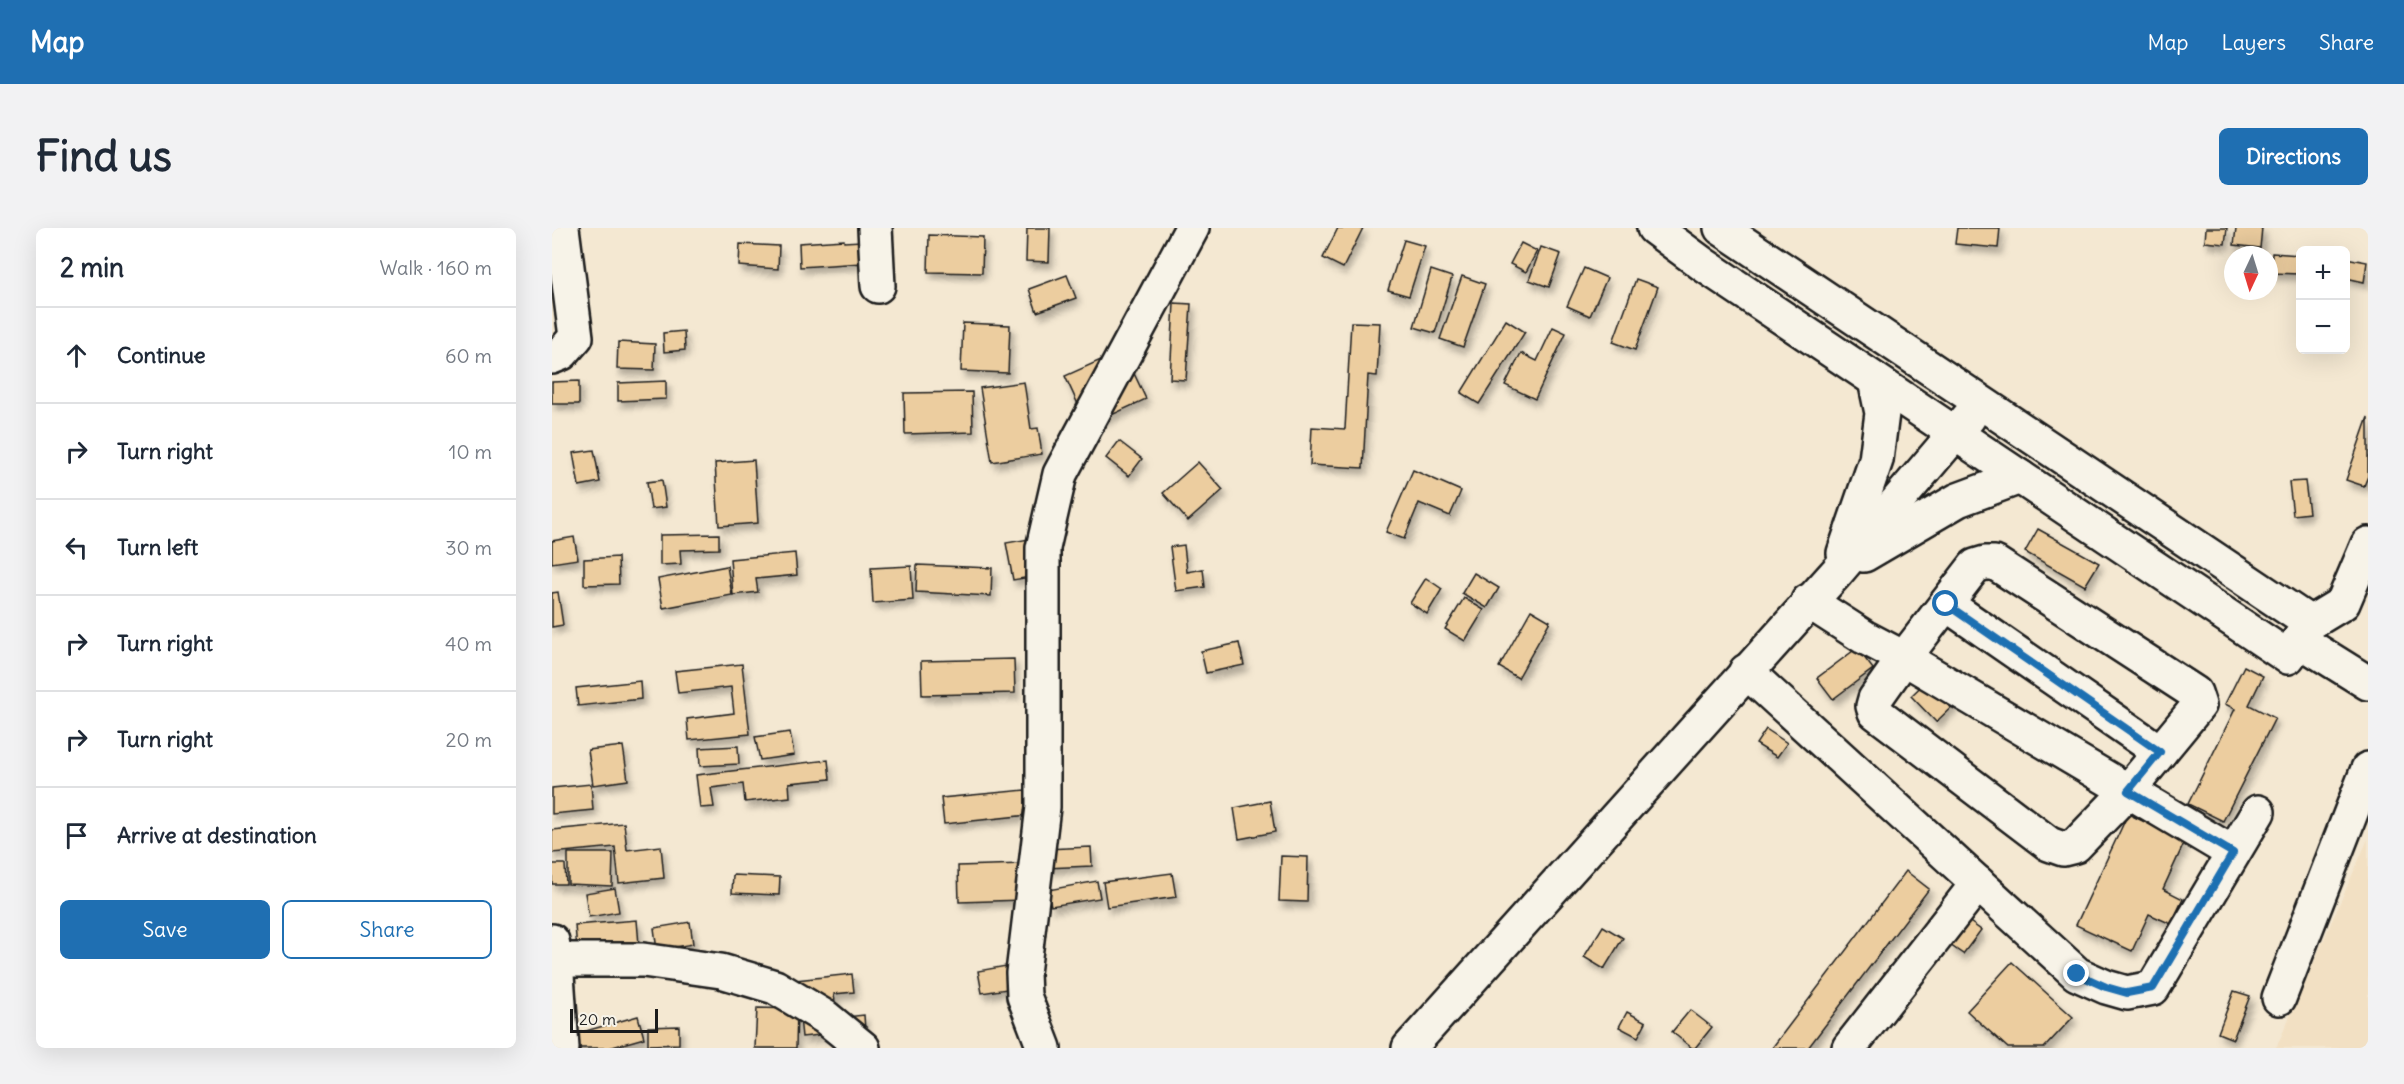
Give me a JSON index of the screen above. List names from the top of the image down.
{
  "scale_bar": "20 m",
  "north": "bottom",
  "page": {
    "header": "Map",
    "nav": ["Map", "Layers", "Share"],
    "buttons": [
      "Directions",
      ["Save", "Share"]
    ],
    "title": "Find us",
    "heading": ["2 min", "Walk · 160 m"],
    "map_buttons": ["+", "−"],
    "list": [
      ["Continue", "60 m"],
      ["Turn right", "10 m"],
      ["Turn left", "30 m"],
      ["Turn right", "40 m"],
      ["Turn right", "20 m"],
      "Arrive at destination"
    ],
    "scale": "20 m"
  }
}
